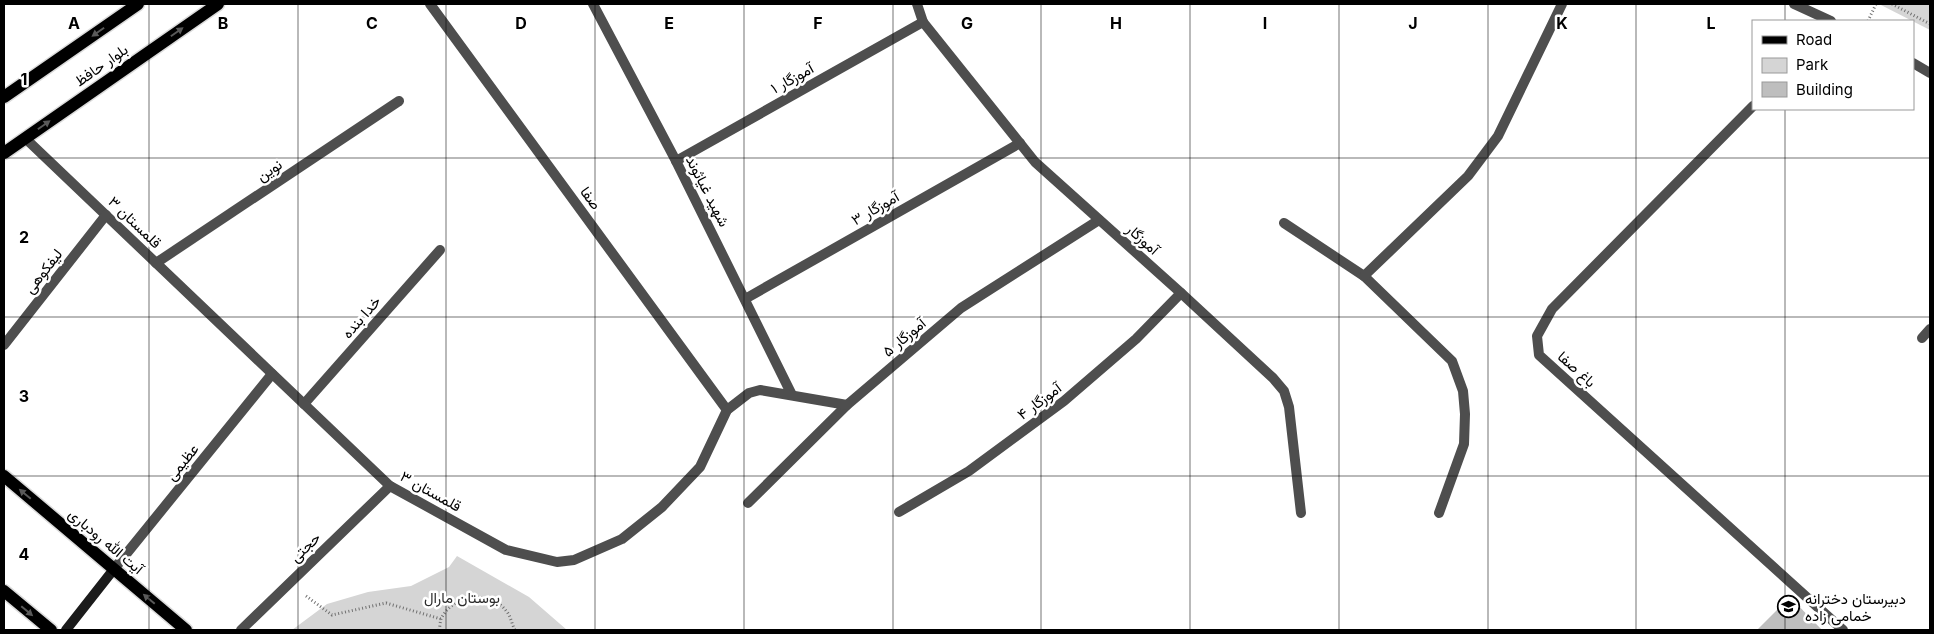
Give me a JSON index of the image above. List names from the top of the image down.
{
  "streets": {
    "main road": ["بلوار حافظ", "آیت الله رودباری"],
    "street": [
      "آموزگار ۱",
      "نوین",
      "شهید غیاثوند",
      "صفا",
      "آموزگار ۳",
      "قلمستان ۳",
      "آموزگار",
      "لیفکوهی",
      "خدا بنده",
      "آموزگار ۵",
      "باغ صفا",
      "آموزگار ۴",
      "عظیمی",
      "حجتی"
    ]
  },
  "crossings": [
    ["بلوار حافظ", "قلمستان ۳"],
    ["آموزگار ۱", "شهید غیاثوند"],
    ["آموزگار ۱", "آموزگار"],
    ["نوین", "قلمستان ۳"],
    ["شهید غیاثوند", "آموزگار ۳"],
    ["شهید غیاثوند", "قلمستان ۳"],
    ["صفا", "قلمستان ۳"],
    ["آموزگار ۳", "آموزگار"],
    ["قلمستان ۳", "لیفکوهی"],
    ["قلمستان ۳", "خدا بنده"],
    ["قلمستان ۳", "آموزگار ۵"],
    ["قلمستان ۳", "عظیمی"],
    ["قلمستان ۳", "حجتی"],
    ["آموزگار", "آموزگار ۵"],
    ["آموزگار", "آموزگار ۴"],
    ["عظیمی", "آیت الله رودباری"]
  ],
  "one_way": ["آیت الله رودباری"],
  "parks": ["بوستان مارال"],
  "places": {
    "school or university": ["دبیرستان دخترانه خمامی زاده"]
  },
  "legend": ["Road", "Park", "Building"],
  "grid": {
    "columns": [
      "A",
      "B",
      "C",
      "D",
      "E",
      "F",
      "G",
      "H",
      "I",
      "J",
      "K",
      "L"
    ],
    "rows": [
      "1",
      "2",
      "3",
      "4"
    ]
  }
}
